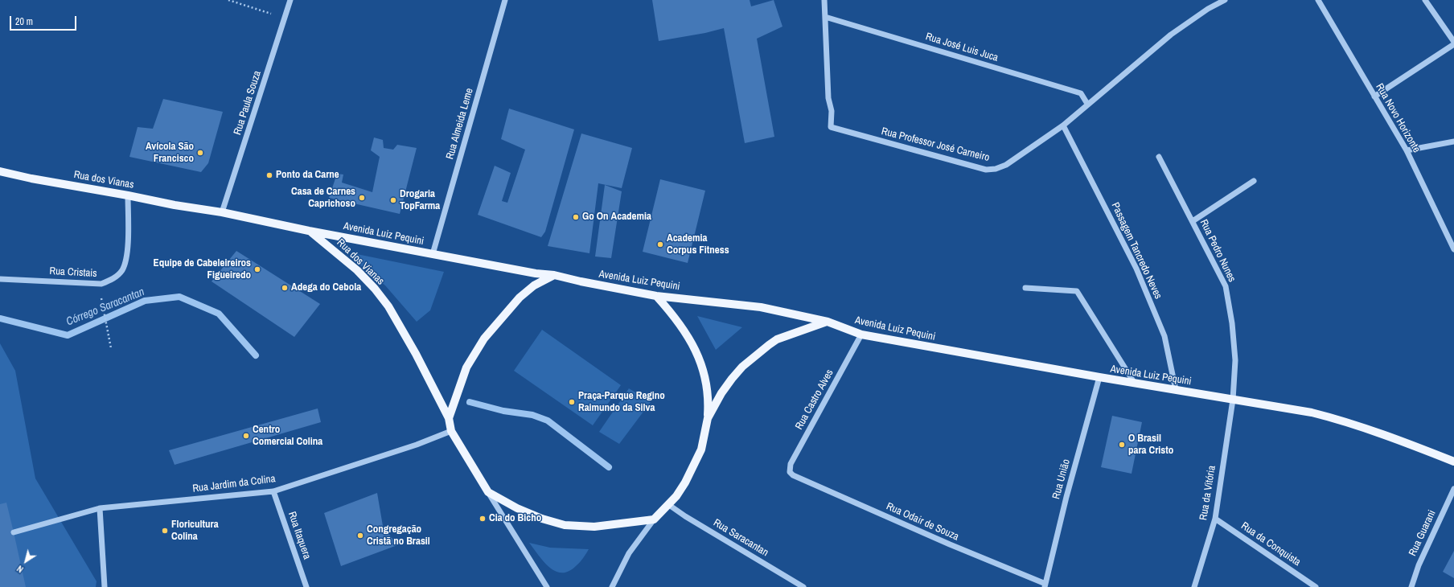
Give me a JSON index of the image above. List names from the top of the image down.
{
  "streets": {
    "main road": ["Rua dos Vianas", "Avenida Luiz Pequini"],
    "street": [
      "Rua José Luis Juca",
      "Rua Paula Souza",
      "Rua Novo Horizonte",
      "Rua Almeida Leme",
      "Rua Professor José Carneiro",
      "Passagem Tancredo Neves",
      "Rua Pedro Nunes",
      "Rua Cristais",
      "Rua Castro Alves",
      "Rua União",
      "Rua Jardim da Colina",
      "Rua da Vitória",
      "Rua Odair de Souza",
      "Rua Guarani",
      "Rua Itaquera",
      "Rua Saracantan",
      "Rua da Conquista"
    ]
  },
  "crossings": [
    ["Rua José Luis Juca", "Rua Professor José Carneiro"],
    ["Rua Paula Souza", "Rua dos Vianas"],
    ["Rua Almeida Leme", "Avenida Luiz Pequini"],
    ["Rua Professor José Carneiro", "Passagem Tancredo Neves"],
    ["Rua dos Vianas", "Avenida Luiz Pequini"],
    ["Rua dos Vianas", "Rua Cristais"],
    ["Rua dos Vianas", "Rua Jardim da Colina"],
    ["Avenida Luiz Pequini", "Passagem Tancredo Neves"],
    ["Avenida Luiz Pequini", "Rua Pedro Nunes"],
    ["Avenida Luiz Pequini", "Rua Castro Alves"],
    ["Avenida Luiz Pequini", "Rua União"],
    ["Avenida Luiz Pequini", "Rua da Vitória"],
    ["Rua Pedro Nunes", "Rua da Vitória"],
    ["Rua Castro Alves", "Rua Odair de Souza"],
    ["Rua União", "Rua Odair de Souza"],
    ["Rua Jardim da Colina", "Rua Itaquera"],
    ["Rua da Vitória", "Rua da Conquista"]
  ],
  "water": ["Córrego Saracantan"],
  "places": [
    "Avícola São Francisco",
    "Ponto da Carne",
    "Casa de Carnes Caprichoso",
    "Drogaria TopFarma",
    "Go On Academia",
    "Academia Corpus Fitness",
    "Equipe de Cabeleireiros Figueiredo",
    "Adega do Cebola",
    "Praça-Parque Regino Raimundo da Silva",
    "Centro Comercial Colina",
    "O Brasil para Cristo",
    "Cia do Bicho",
    "Floricultura Colina",
    "Congregação Cristã no Brasil"
  ],
  "scale_bar": "20 m",
  "north": "bottom left"
}
